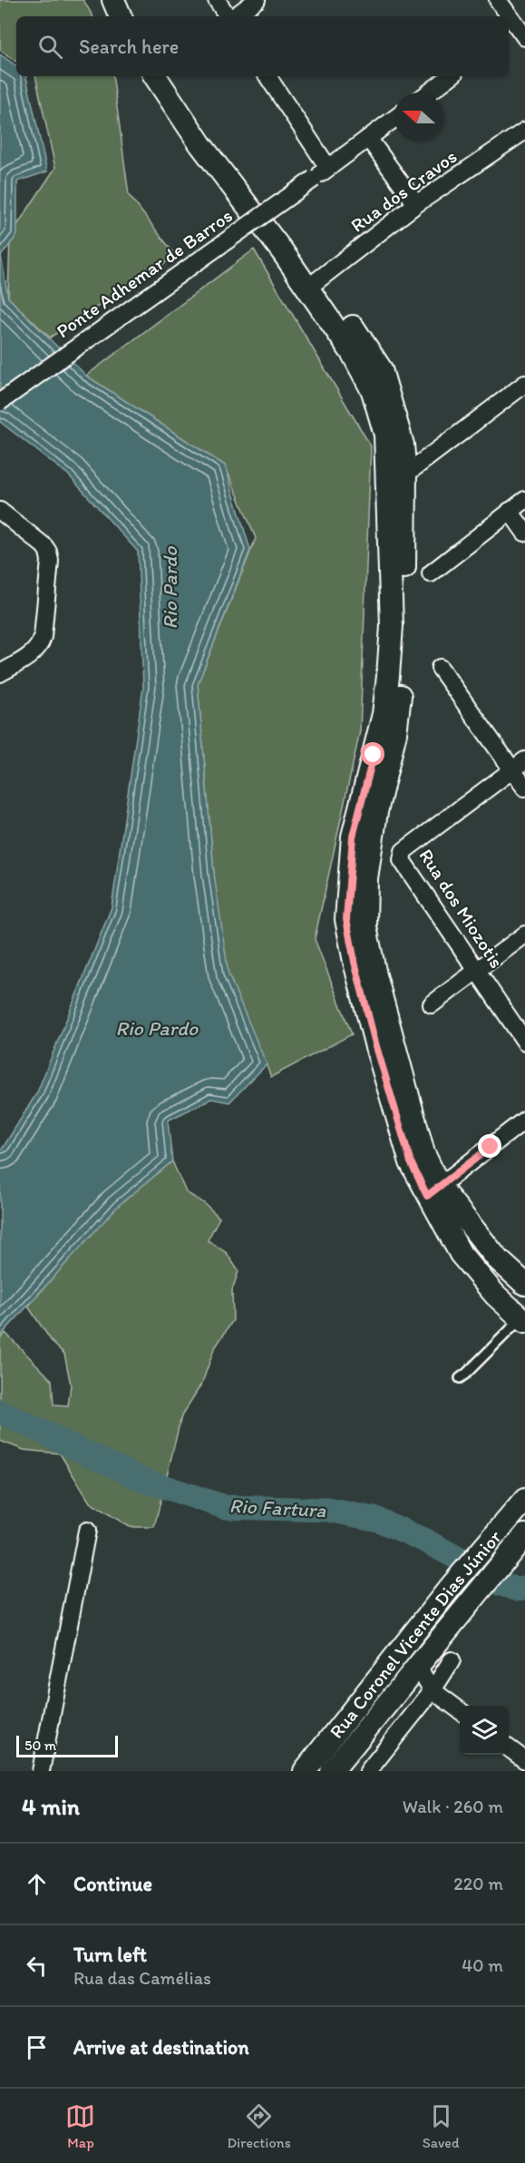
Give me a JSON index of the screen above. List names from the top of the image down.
{
  "streets": {
    "main road": ["Rua Coronel Vicente Dias Júnior"],
    "street": ["Rua dos Cravos", "Ponte Adhemar de Barros", "Rua dos Miozotis"]
  },
  "water": ["Rio Pardo", "Rio Fartura"],
  "scale_bar": "50 m",
  "north": "left",
  "page": {
    "search": "Search here",
    "scale": "50 m",
    "heading": ["4 min", "Walk · 260 m"],
    "list": [
      ["Continue", "220 m"],
      ["Turn left", "Rua das Camélias", "40 m"],
      "Arrive at destination"
    ],
    "nav": ["Map", "Directions", "Saved"]
  }
}
